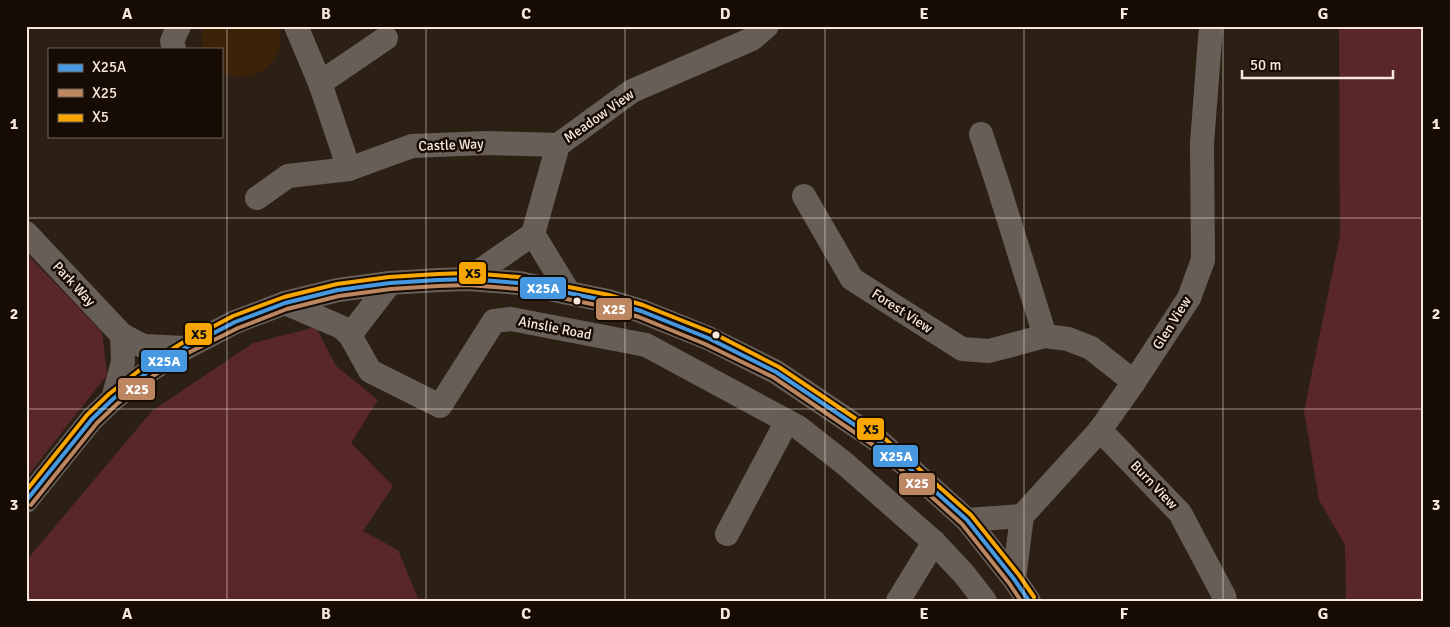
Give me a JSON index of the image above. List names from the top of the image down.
{
  "streets": {
    "street": [
      "Meadow View",
      "Castle Way",
      "Park Way",
      "Forest View",
      "Glen View",
      "Ainslie Road",
      "Burn View"
    ]
  },
  "crossings": [
    ["Meadow View", "Castle Way"],
    ["Forest View", "Glen View"],
    ["Glen View", "Burn View"]
  ],
  "lines": ["transit line X5", "transit line X25A", "transit line X25"],
  "legend": ["X25A", "X25", "X5"],
  "scale_bar": "50 m",
  "grid": {
    "columns": [
      "A",
      "B",
      "C",
      "D",
      "E",
      "F",
      "G"
    ],
    "rows": ["1", "2", "3"]
  }
}
